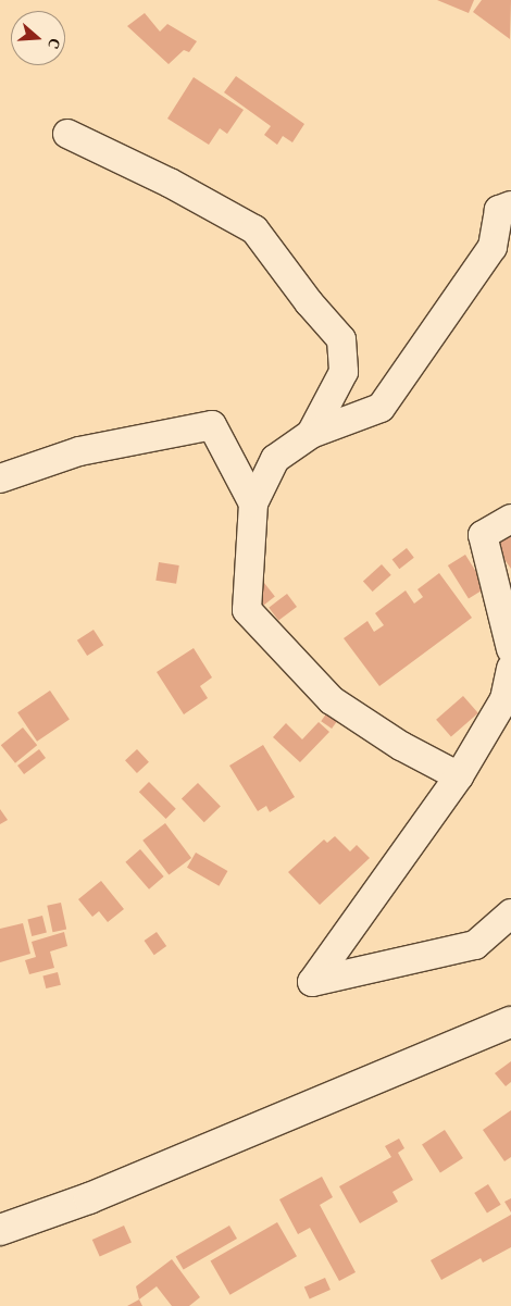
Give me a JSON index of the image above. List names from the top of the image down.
{
  "north": "right"
}
